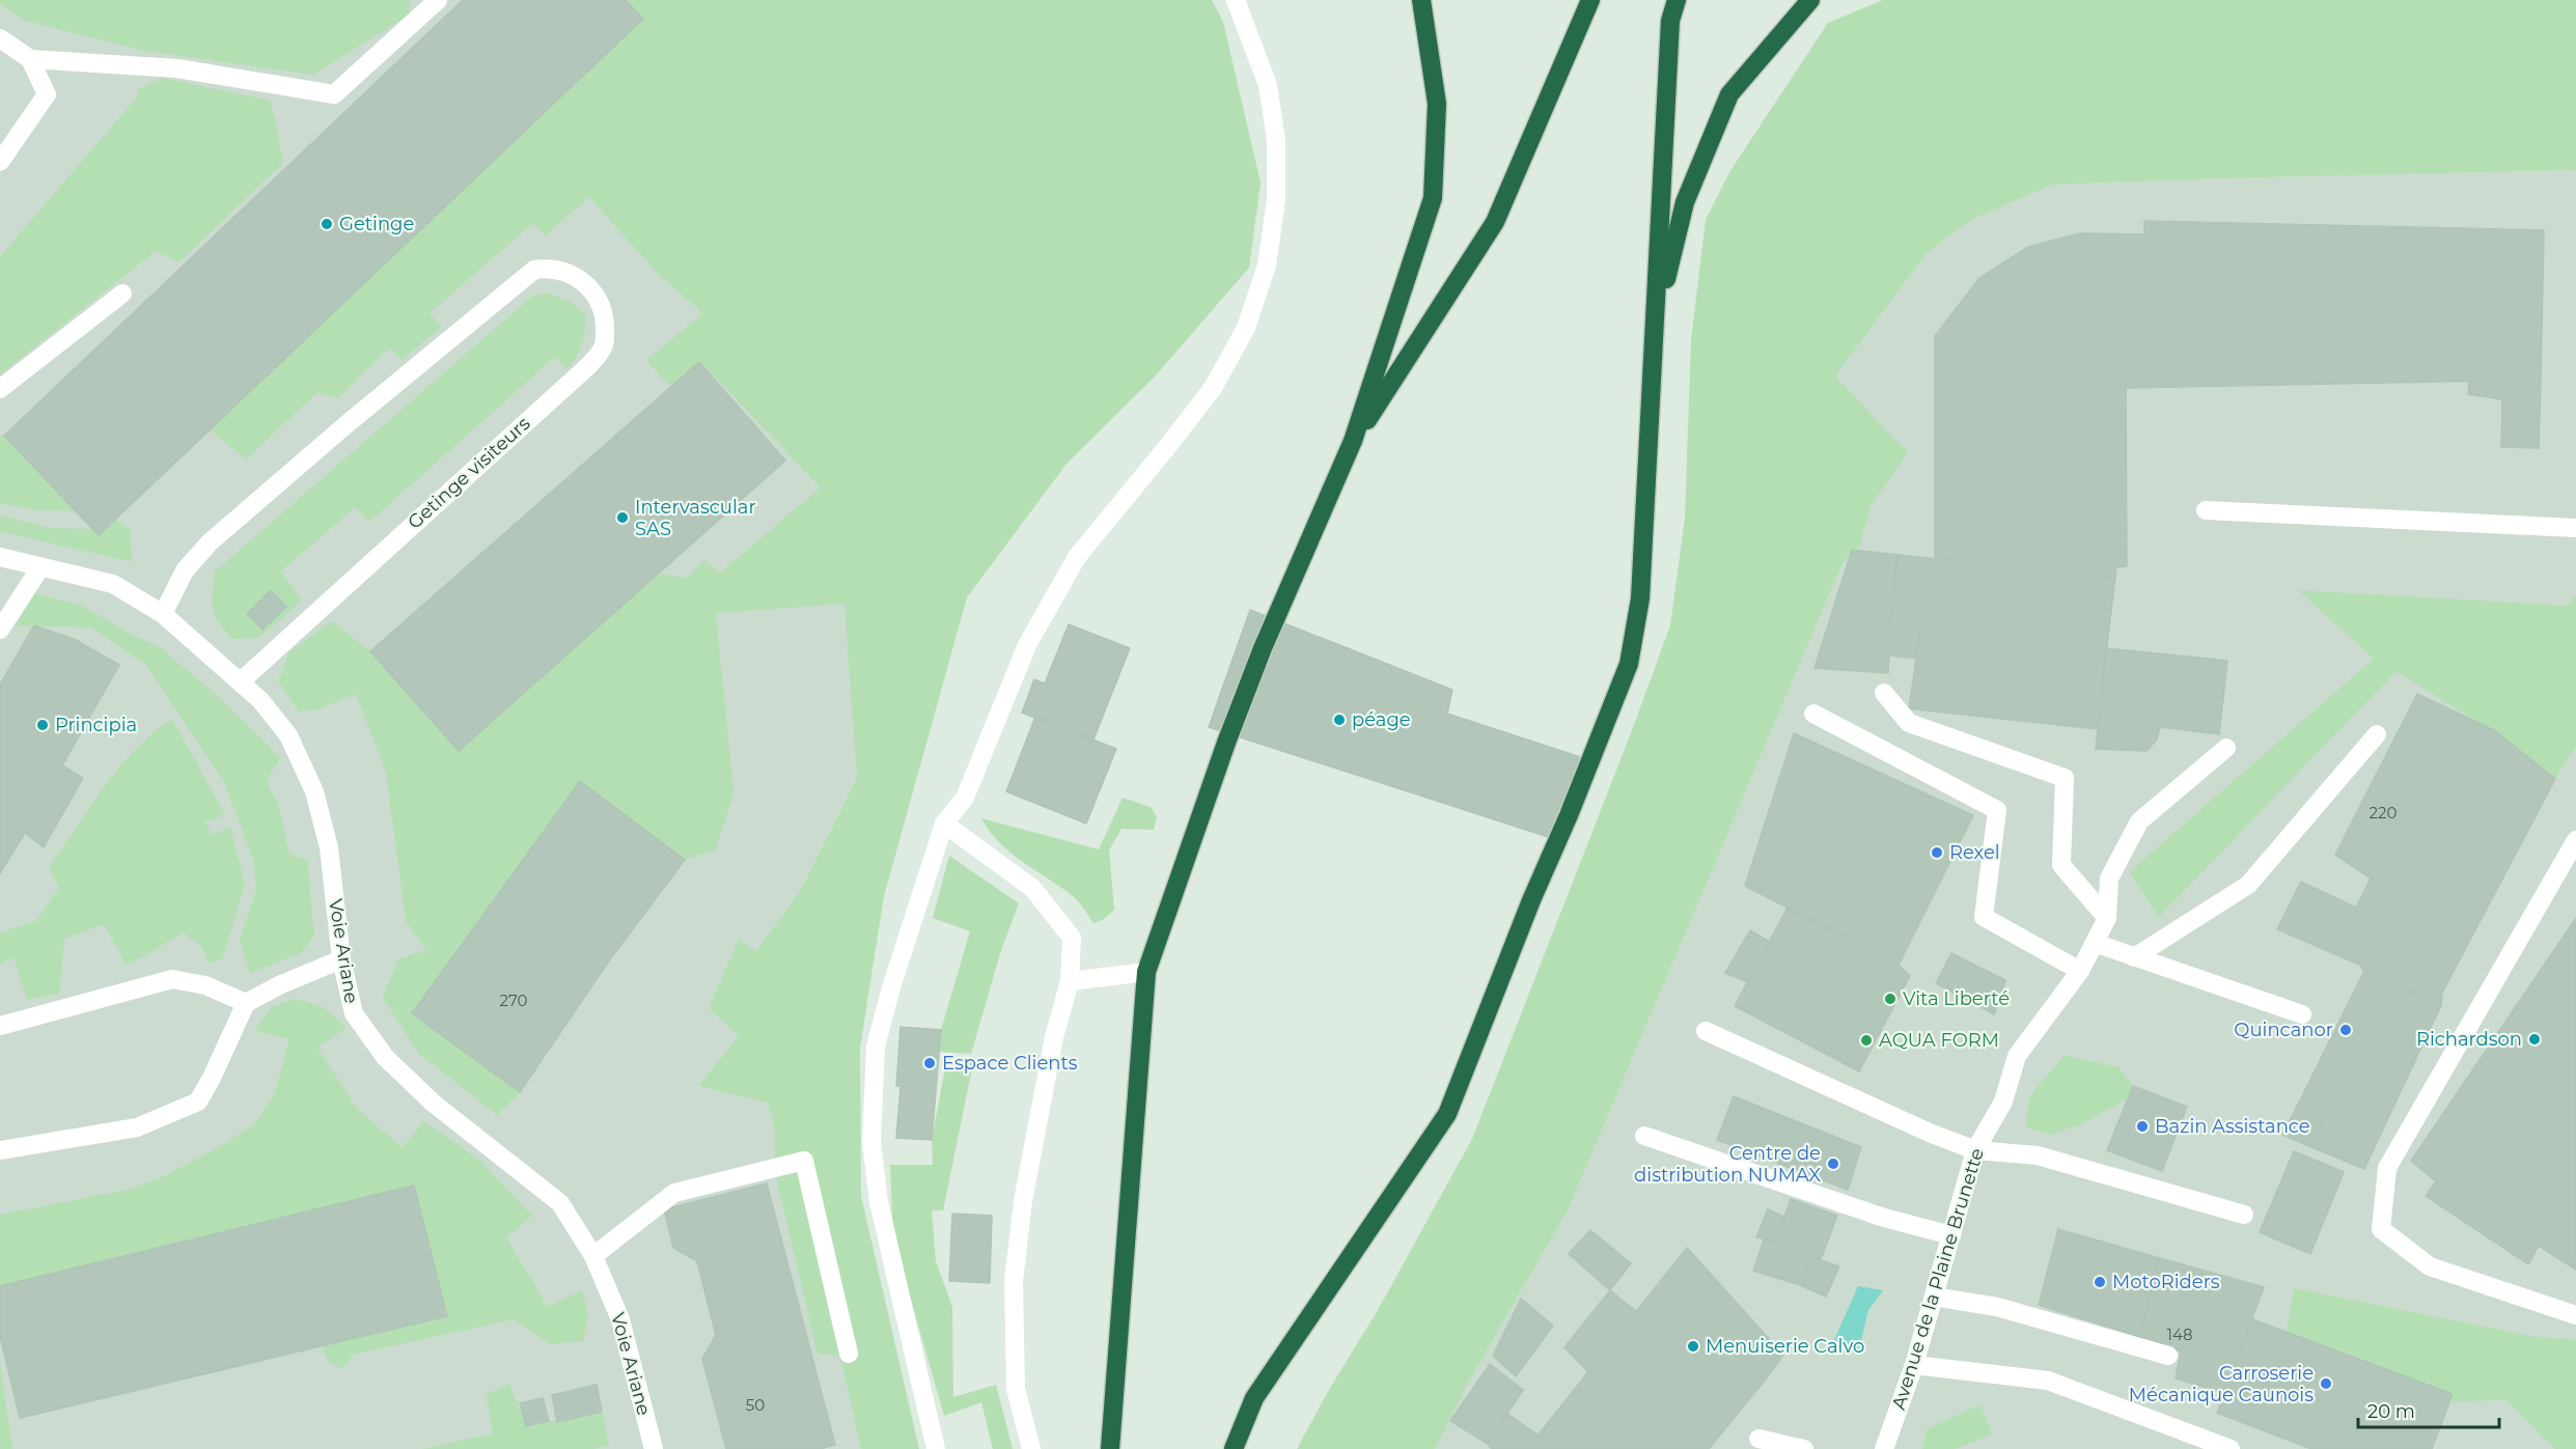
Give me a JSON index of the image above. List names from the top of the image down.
{
  "streets": {
    "street": ["Getinge visiteurs", "Voie Ariane", "Avenue de la Plaine Brunette"]
  },
  "crossings": [
    ["Getinge visiteurs", "Voie Ariane"]
  ],
  "places": [
    "Getinge",
    "Intervascular SAS",
    "péage",
    "Principia",
    "Rexel",
    "Vita Liberté",
    "Quincanor",
    "Richardson",
    "AQUA FORM",
    "Espace Clients",
    "Bazin Assistance",
    "Centre de distribution NUMAX",
    "MotoRiders",
    "Menuiserie Calvo",
    "Carroserie Mécanique Caunois"
  ],
  "house_numbers": [
    "220",
    "270",
    "148",
    "50"
  ],
  "scale_bar": "20 m"
}
